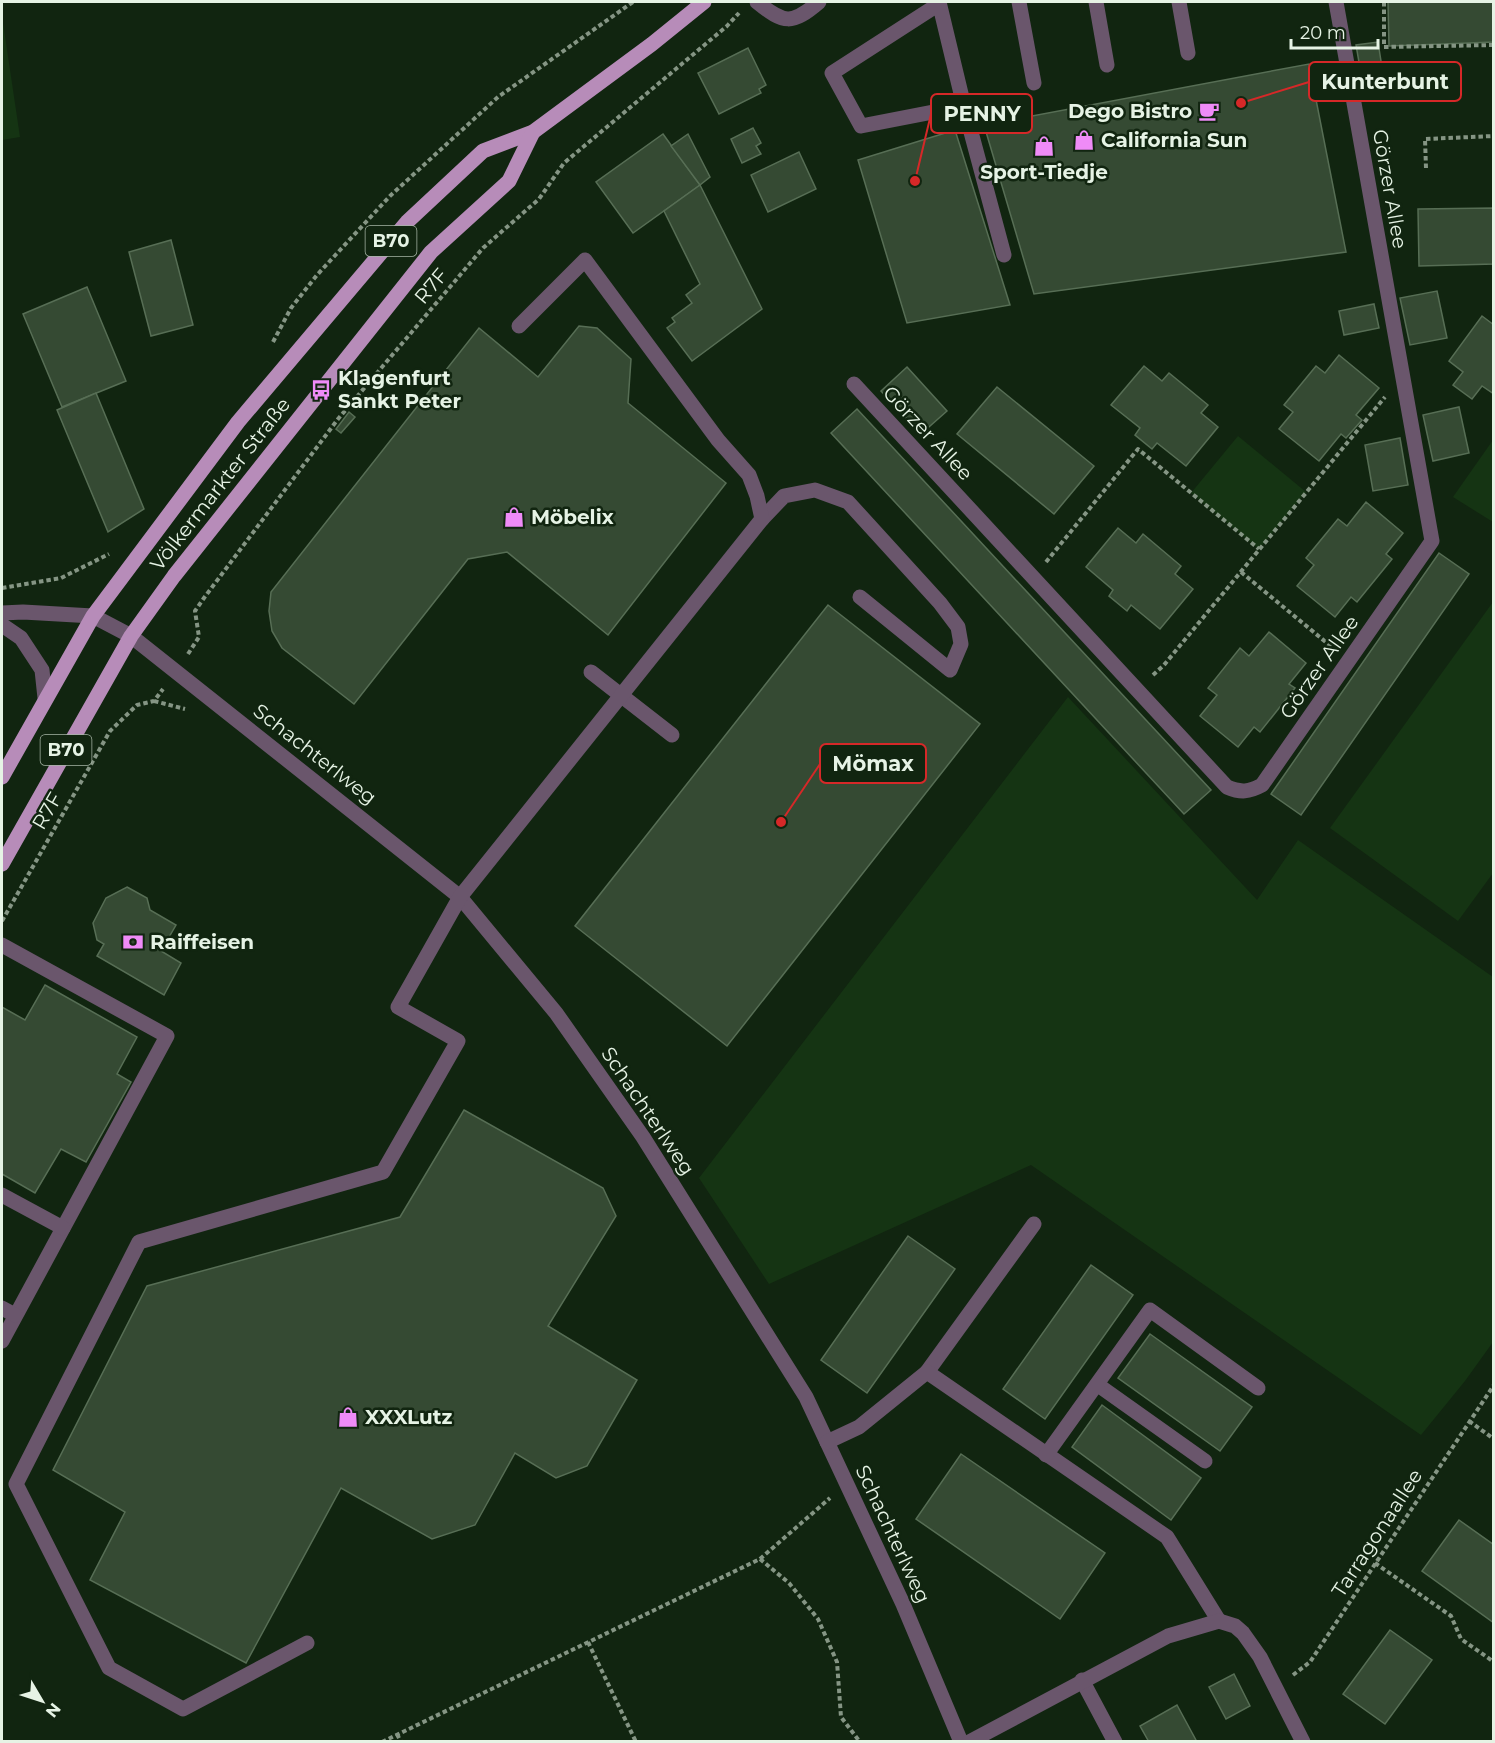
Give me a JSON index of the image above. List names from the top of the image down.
{
  "streets": {
    "main road": ["B70", "Völkermarkter Straße"],
    "street": ["Görzer Allee", "Schachterlweg"],
    "path": ["R7F", "Tarragonaallee"]
  },
  "crossings": [
    ["Völkermarkter Straße", "Schachterlweg"]
  ],
  "places": {
    "other": ["Kunterbunt", "PENNY", "Mömax"],
    "cafe": ["Dego Bistro"],
    "shop": [
      "California Sun",
      "Sport-Tiedje",
      "Möbelix",
      "XXXLutz"
    ],
    "bus stop": ["Klagenfurt Sankt Peter"],
    "bank": ["Raiffeisen"]
  },
  "scale_bar": "20 m",
  "north": "bottom right"
}
